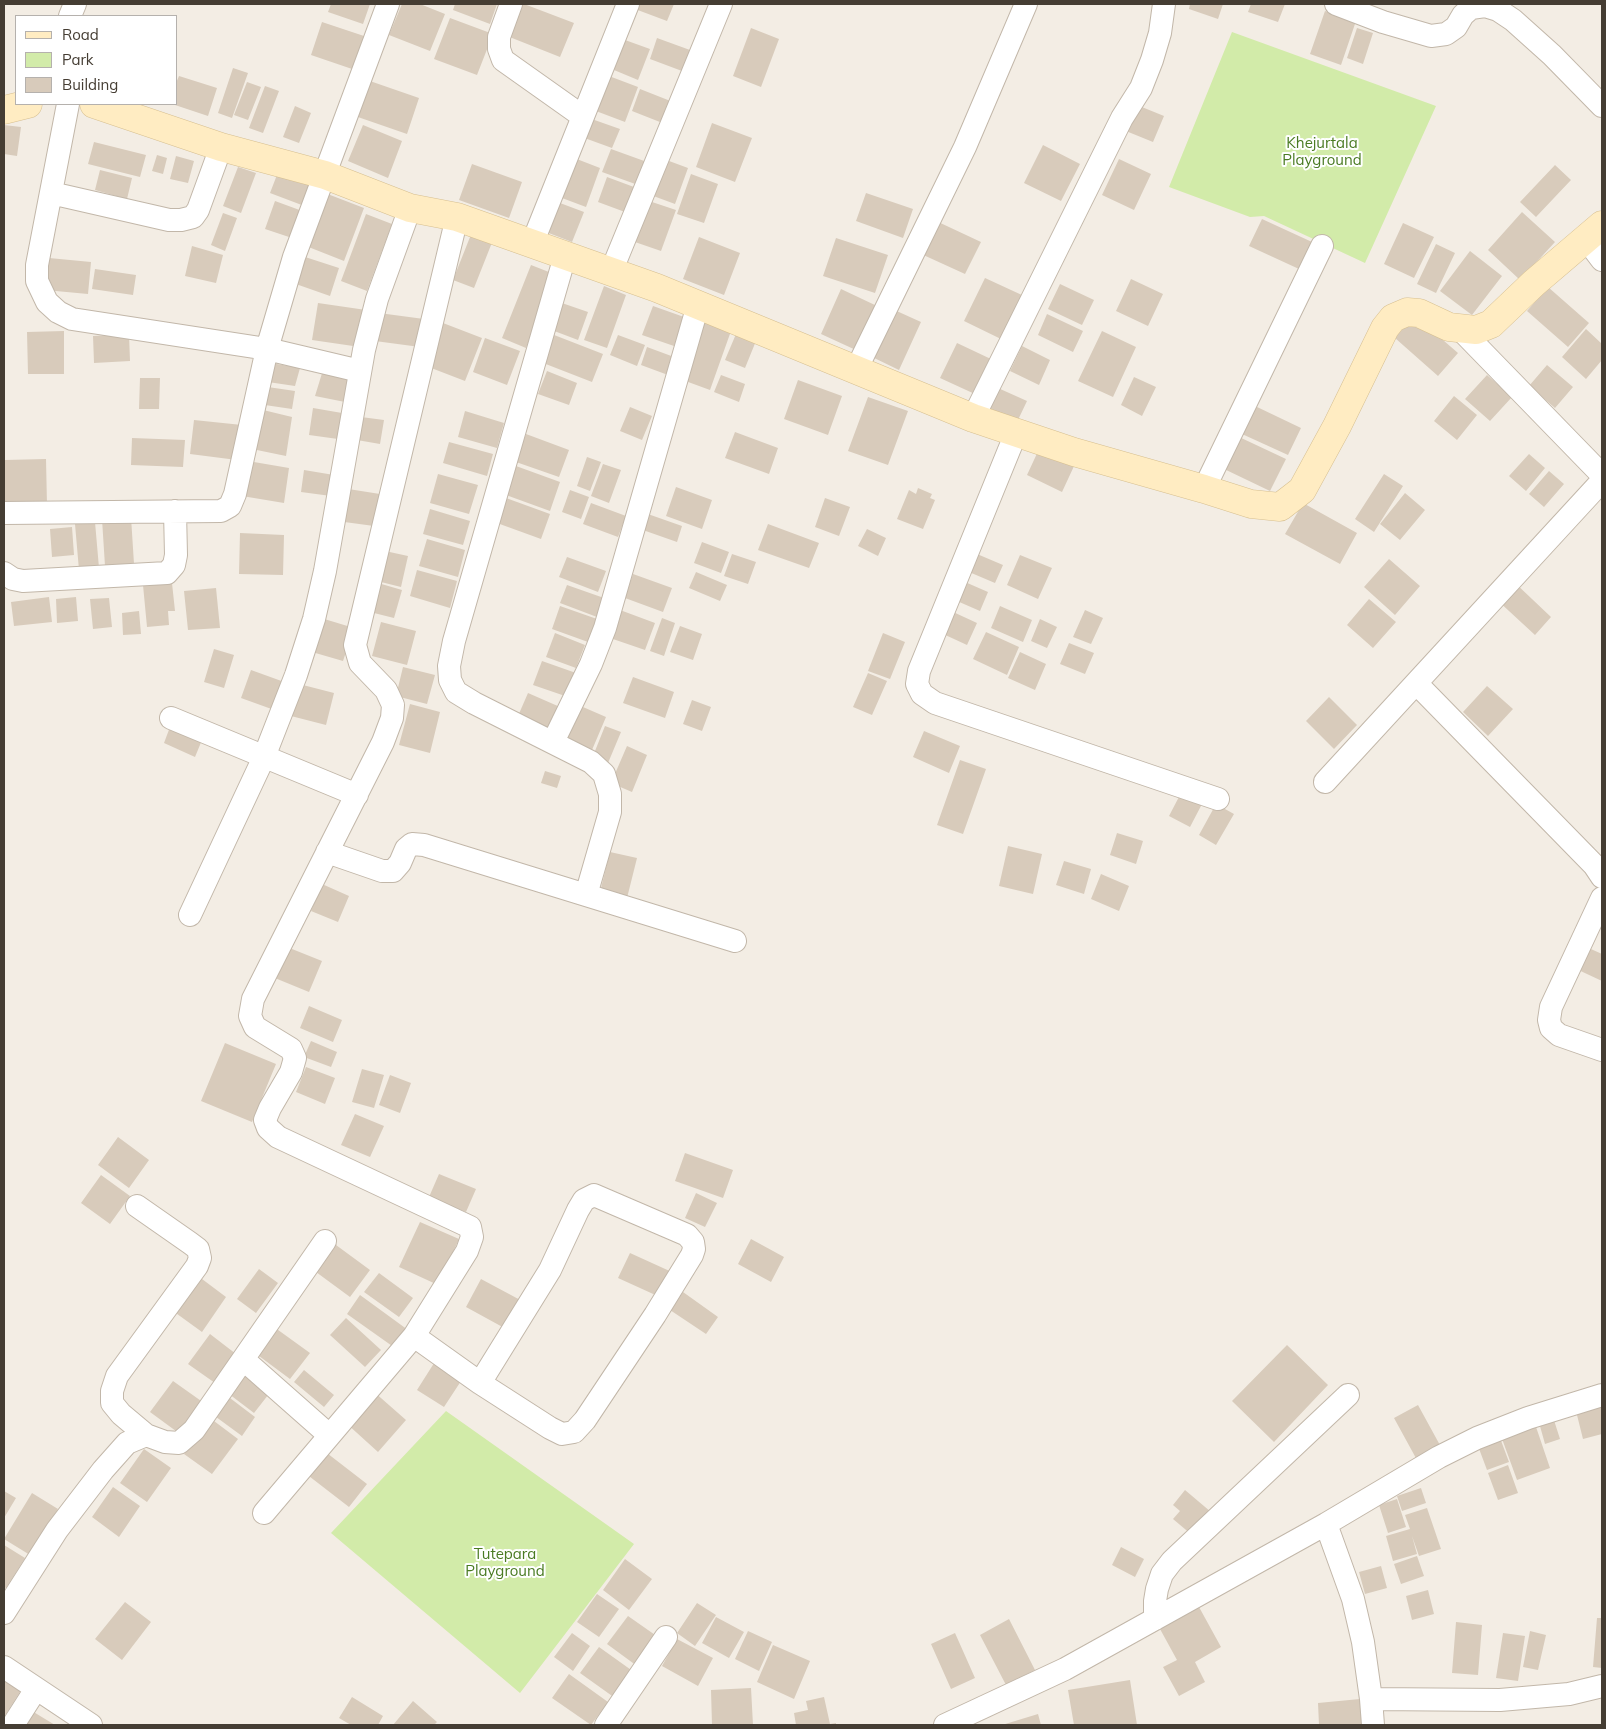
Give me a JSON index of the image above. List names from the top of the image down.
{
  "parks": ["Khejurtala Playground", "Tutepara Playground"],
  "legend": ["Road", "Park", "Building"]
}
